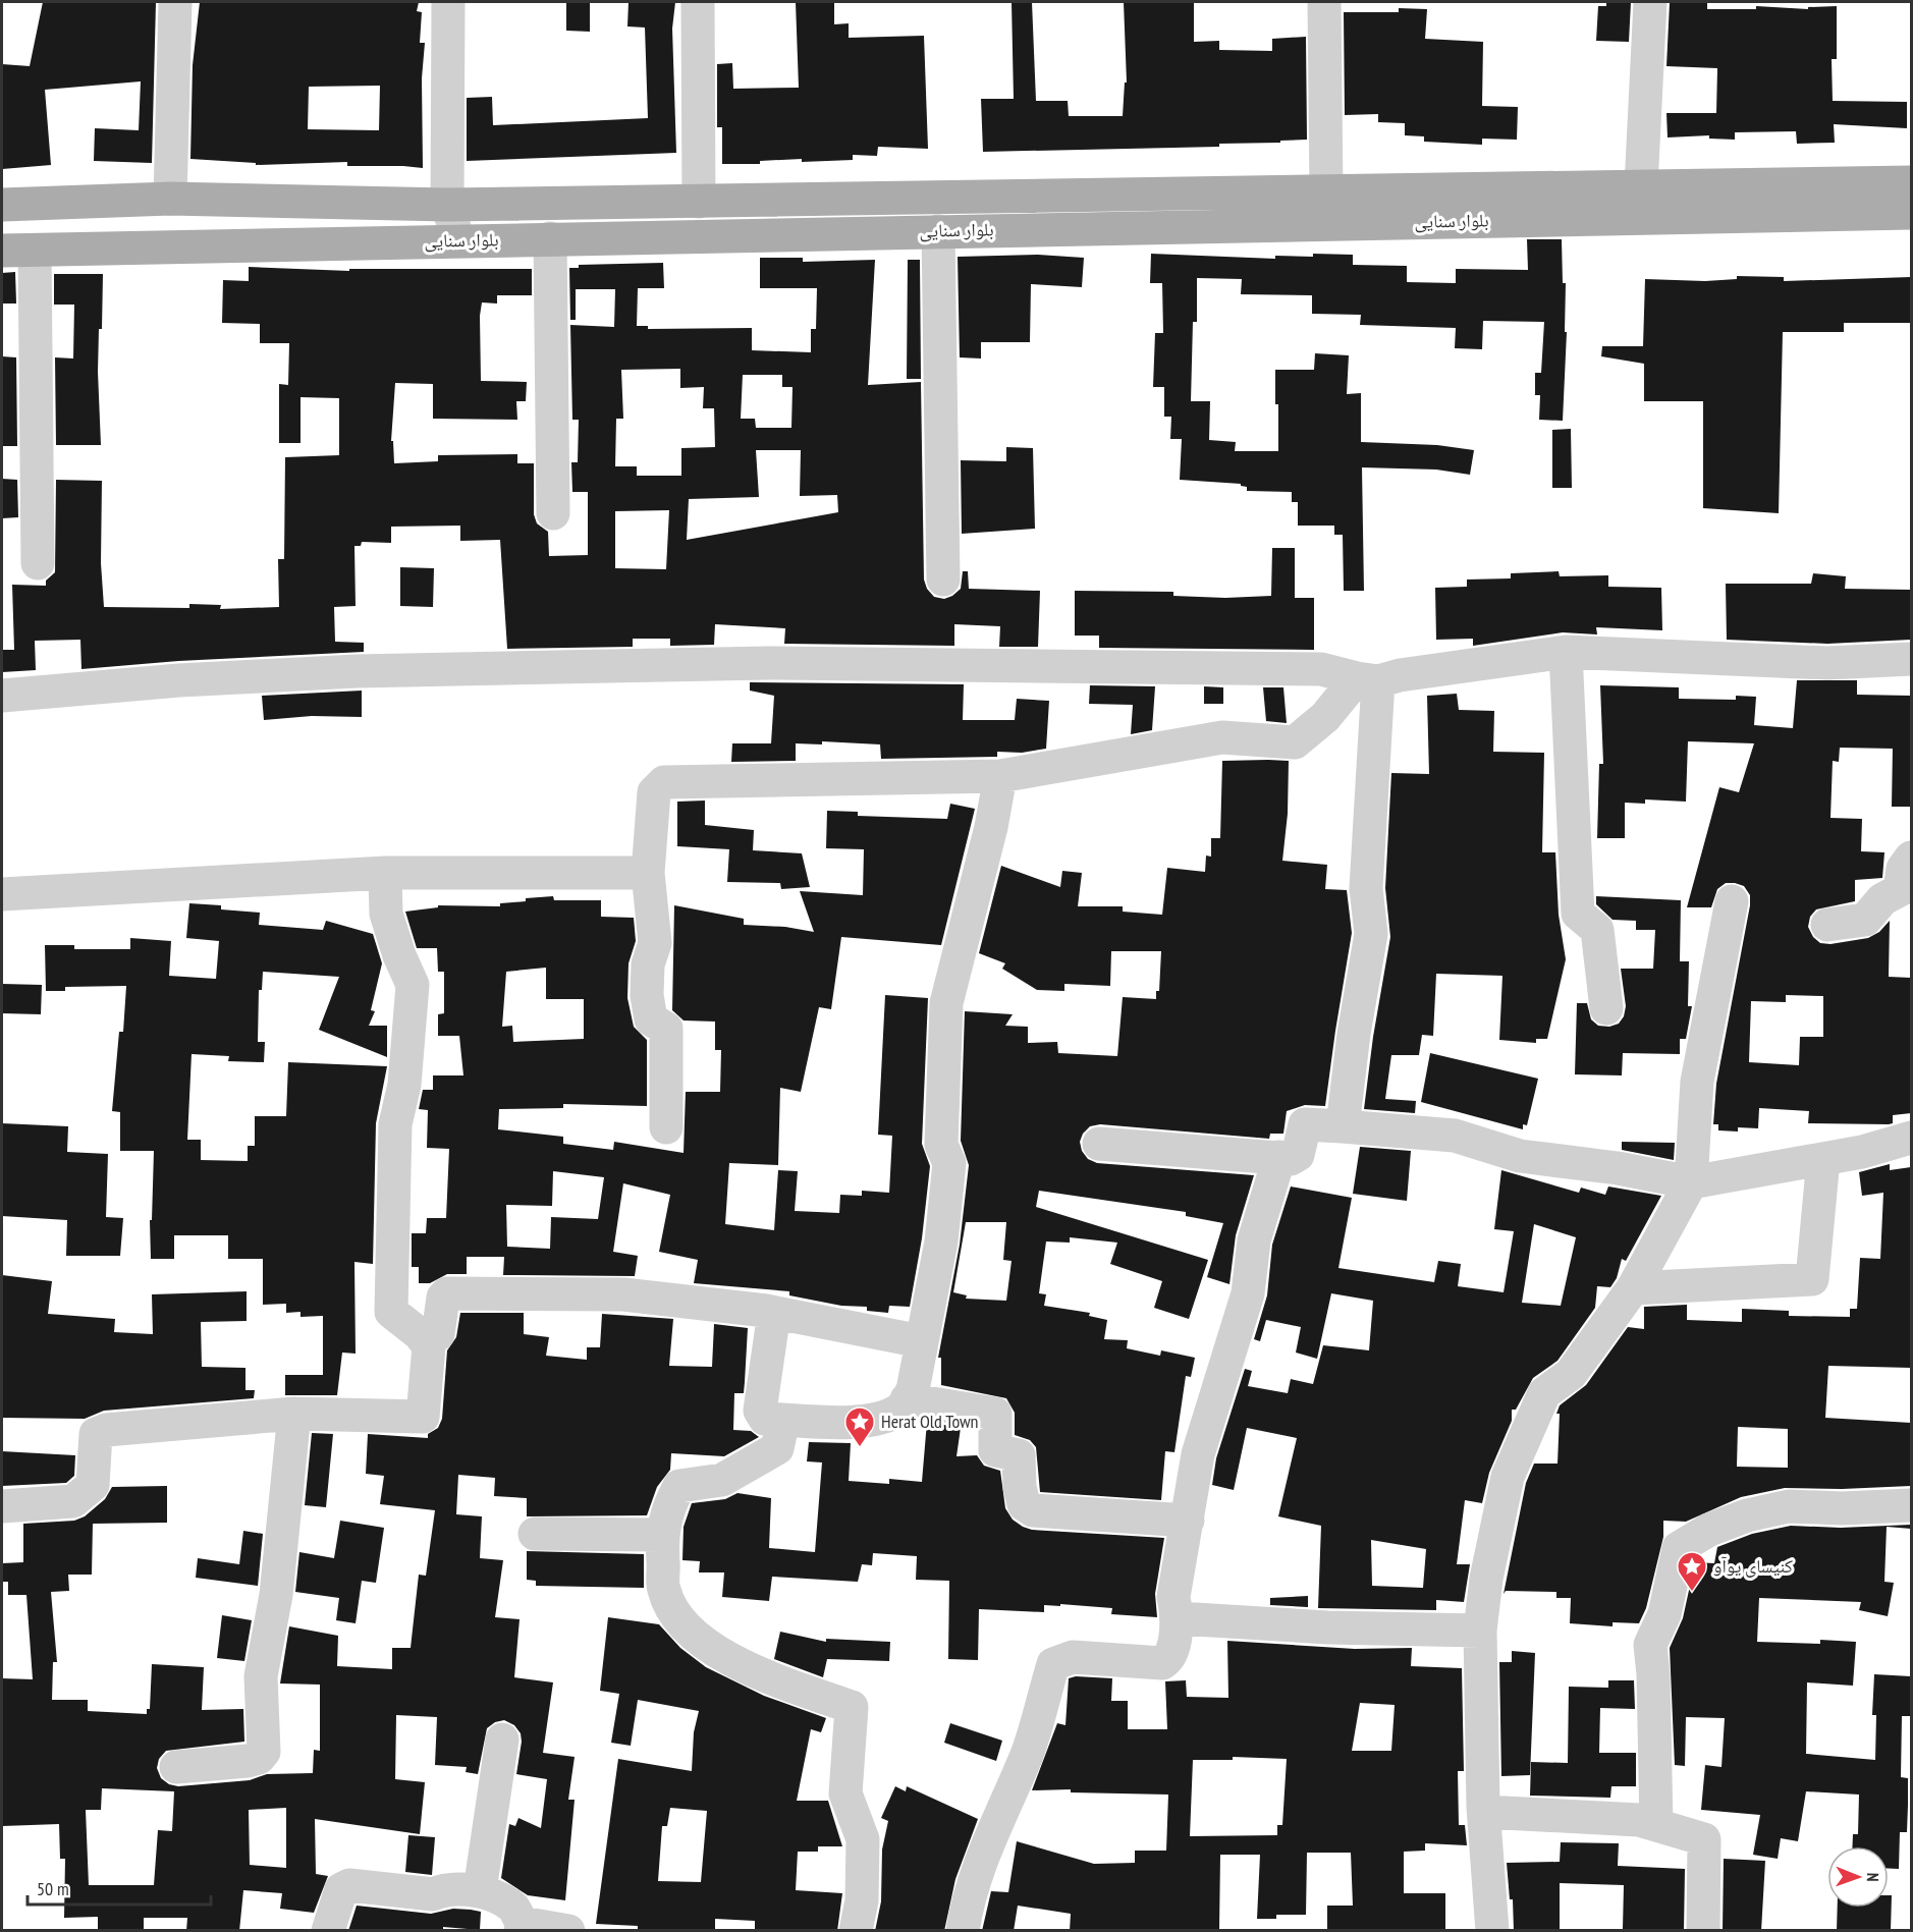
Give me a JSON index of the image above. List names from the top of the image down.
{
  "streets": {
    "main road": ["بلوار سنایی"]
  },
  "places": {
    "place": ["Herat Old Town", "کنیسای یوآو"]
  },
  "scale_bar": "50 m",
  "north": "right"
}
